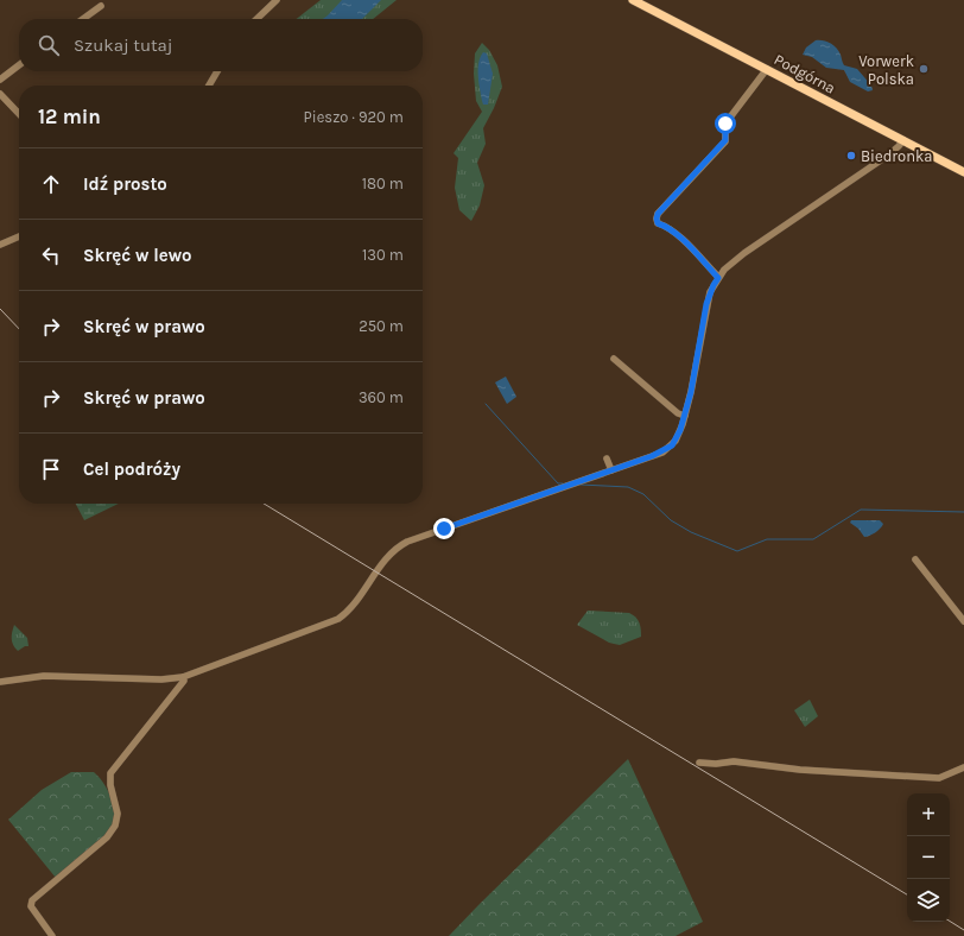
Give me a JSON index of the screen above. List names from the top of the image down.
{
  "streets": {
    "main road": ["Podgórna"]
  },
  "places": ["Vorwerk Polska", "Biedronka"],
  "page": {
    "search": "Szukaj tutaj",
    "heading": ["12 min", "Pieszo · 920 m"],
    "list": [
      ["Idź prosto", "180 m"],
      ["Skręć w lewo", "130 m"],
      ["Skręć w prawo", "250 m"],
      ["Skręć w prawo", "360 m"],
      "Cel podróży"
    ],
    "map_buttons": ["+", "−"]
  }
}
